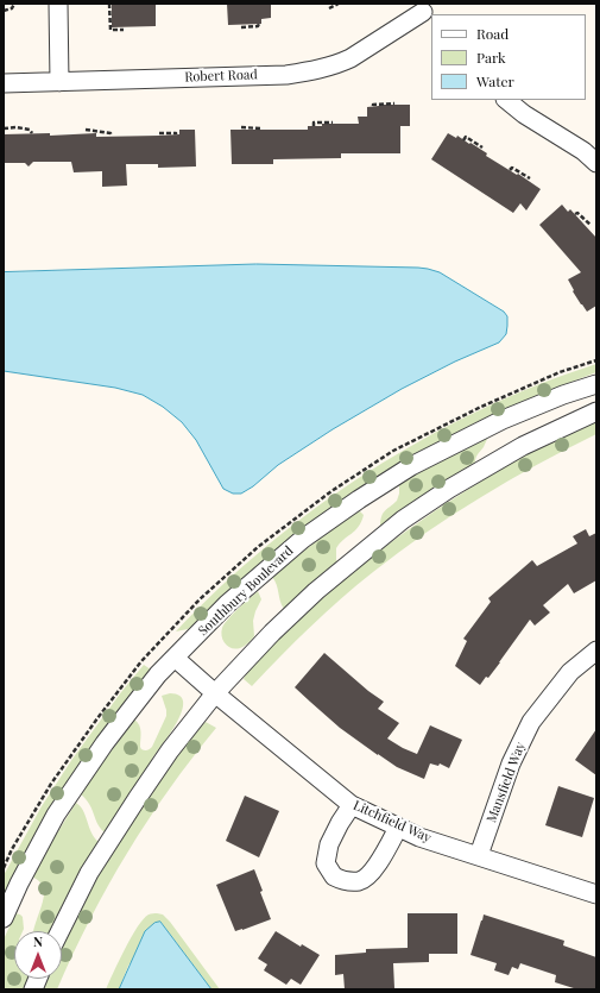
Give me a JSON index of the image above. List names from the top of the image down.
{
  "streets": {
    "street": [
      "Robert Road",
      "Southbury Boulevard",
      "Mansfield Way",
      "Litchfield Way"
    ]
  },
  "crossings": [
    ["Southbury Boulevard", "Litchfield Way"],
    ["Mansfield Way", "Litchfield Way"]
  ],
  "legend": ["Road", "Park", "Water"],
  "north": "top"
}
